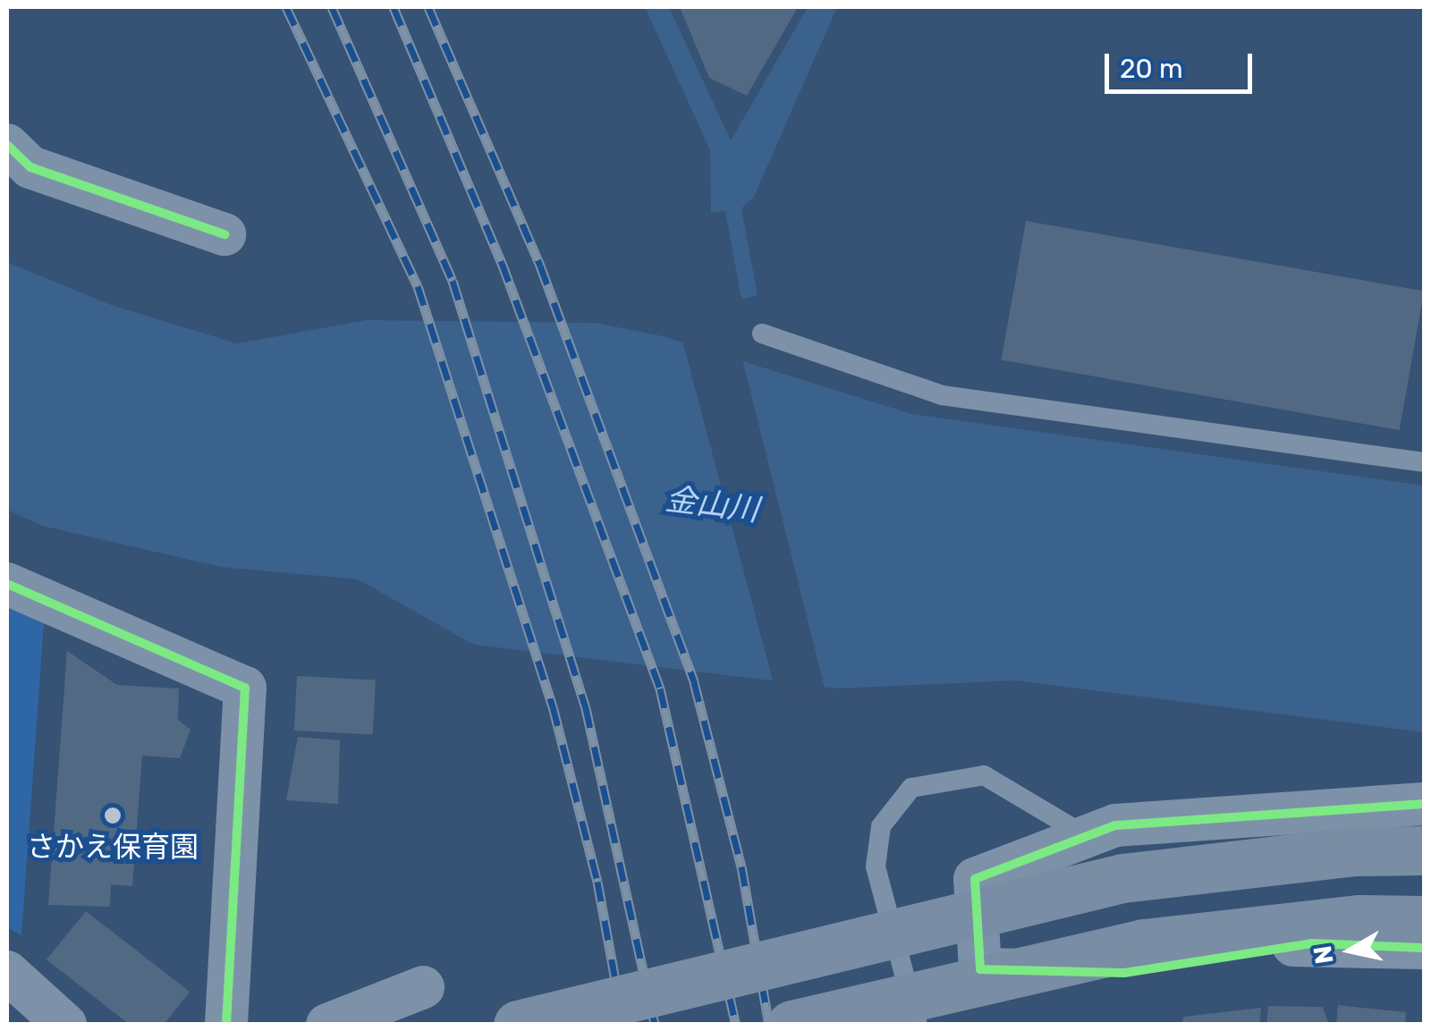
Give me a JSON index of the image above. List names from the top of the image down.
{
  "water": ["金山川"],
  "places": ["さかえ保育園"],
  "scale_bar": "20 m",
  "north": "left"
}
